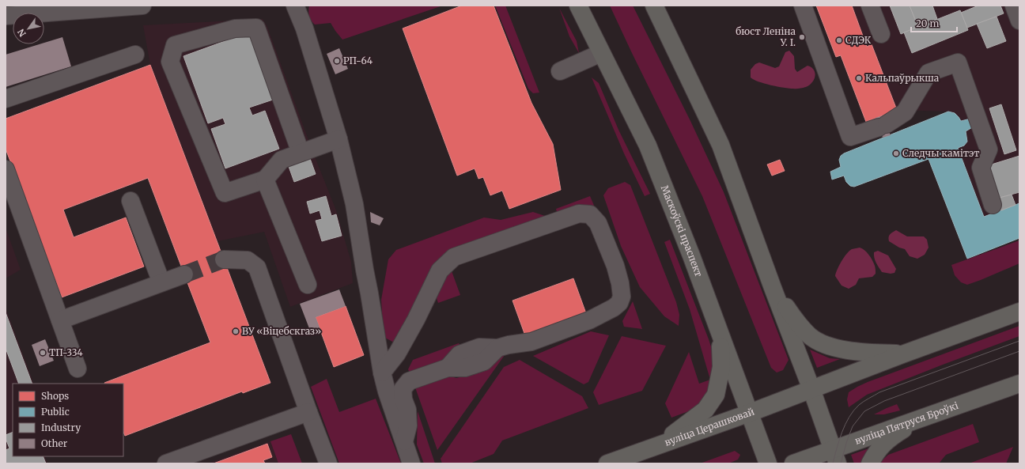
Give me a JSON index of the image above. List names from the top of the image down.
{
  "streets": {
    "main road": ["Маскоўскі праспект", "вуліца Пятруся Броўкі", "вуліца Церашковай"]
  },
  "crossings": [
    ["Маскоўскі праспект", "вуліца Церашковай"]
  ],
  "places": [
    "бюст Леніна У. І.",
    "СДЭК",
    "РП-64",
    "Кальпаўрыкша",
    "Следчы камітэт",
    "ВУ «Віцебскгаз»",
    "ТП-334"
  ],
  "legend": [
    "Shops",
    "Public",
    "Industry",
    "Other"
  ],
  "scale_bar": "20 m",
  "north": "bottom left"
}
